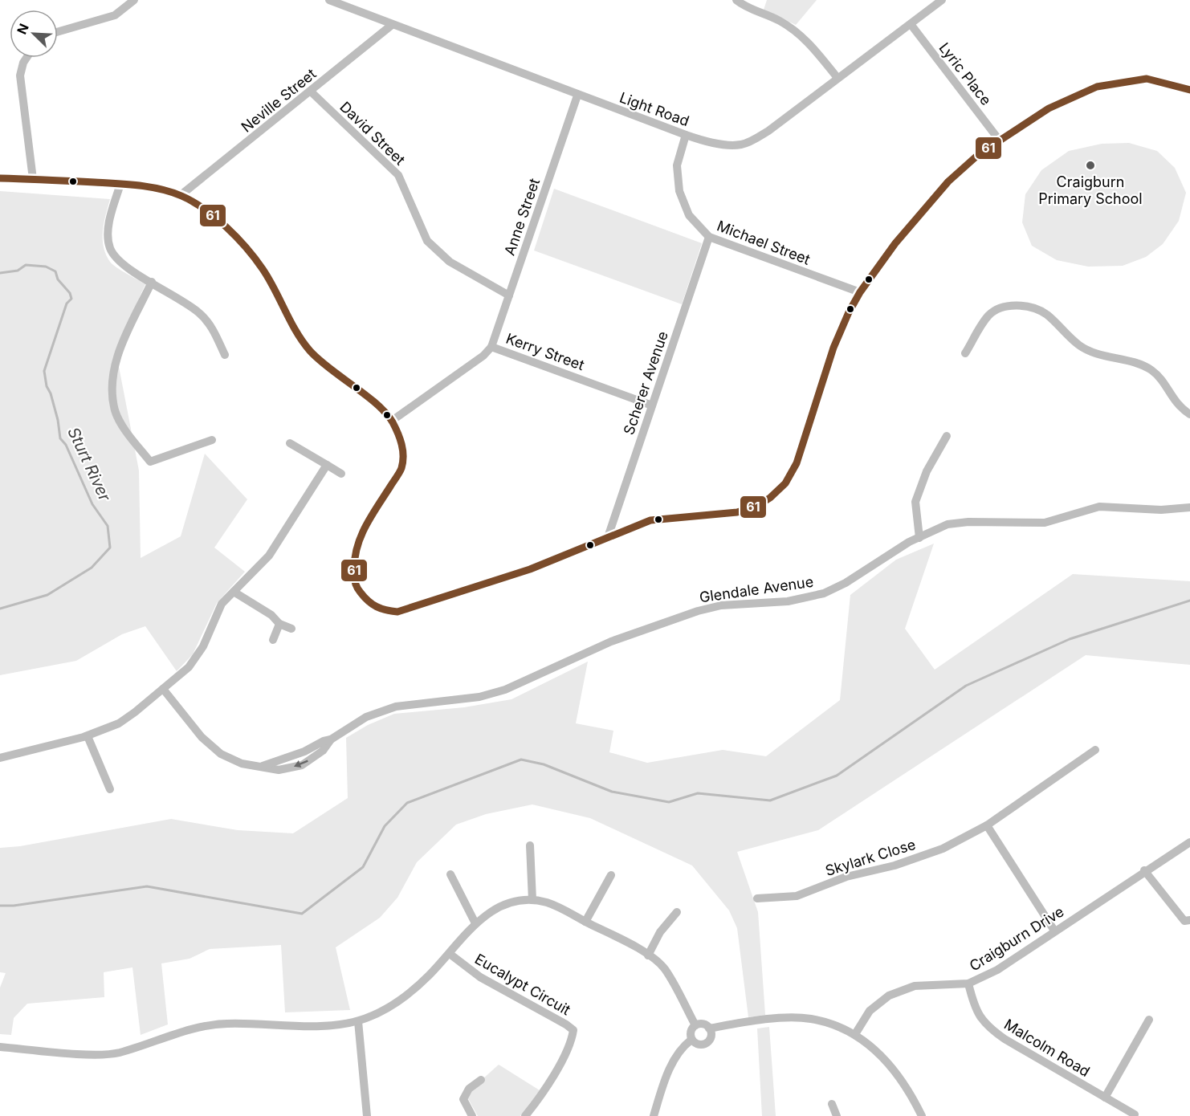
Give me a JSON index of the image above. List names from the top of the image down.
{
  "streets": {
    "street": [
      "Lyric Place",
      "Neville Street",
      "Light Road",
      "David Street",
      "Anne Street",
      "Michael Street",
      "Kerry Street",
      "Scherer Avenue",
      "Glendale Avenue",
      "Skylark Close",
      "Craigburn Drive",
      "Eucalypt Circuit",
      "Malcolm Road"
    ]
  },
  "crossings": [
    ["Lyric Place", "Light Road"],
    ["Neville Street", "Light Road"],
    ["Neville Street", "David Street"],
    ["Light Road", "Anne Street"],
    ["Light Road", "Michael Street"],
    ["David Street", "Anne Street"],
    ["Anne Street", "Kerry Street"],
    ["Michael Street", "Scherer Avenue"],
    ["Kerry Street", "Scherer Avenue"],
    ["Craigburn Drive", "Malcolm Road"]
  ],
  "water": ["Sturt River"],
  "places": ["Craigburn Primary School"],
  "lines": ["transit line 61"],
  "north": "top left"
}
